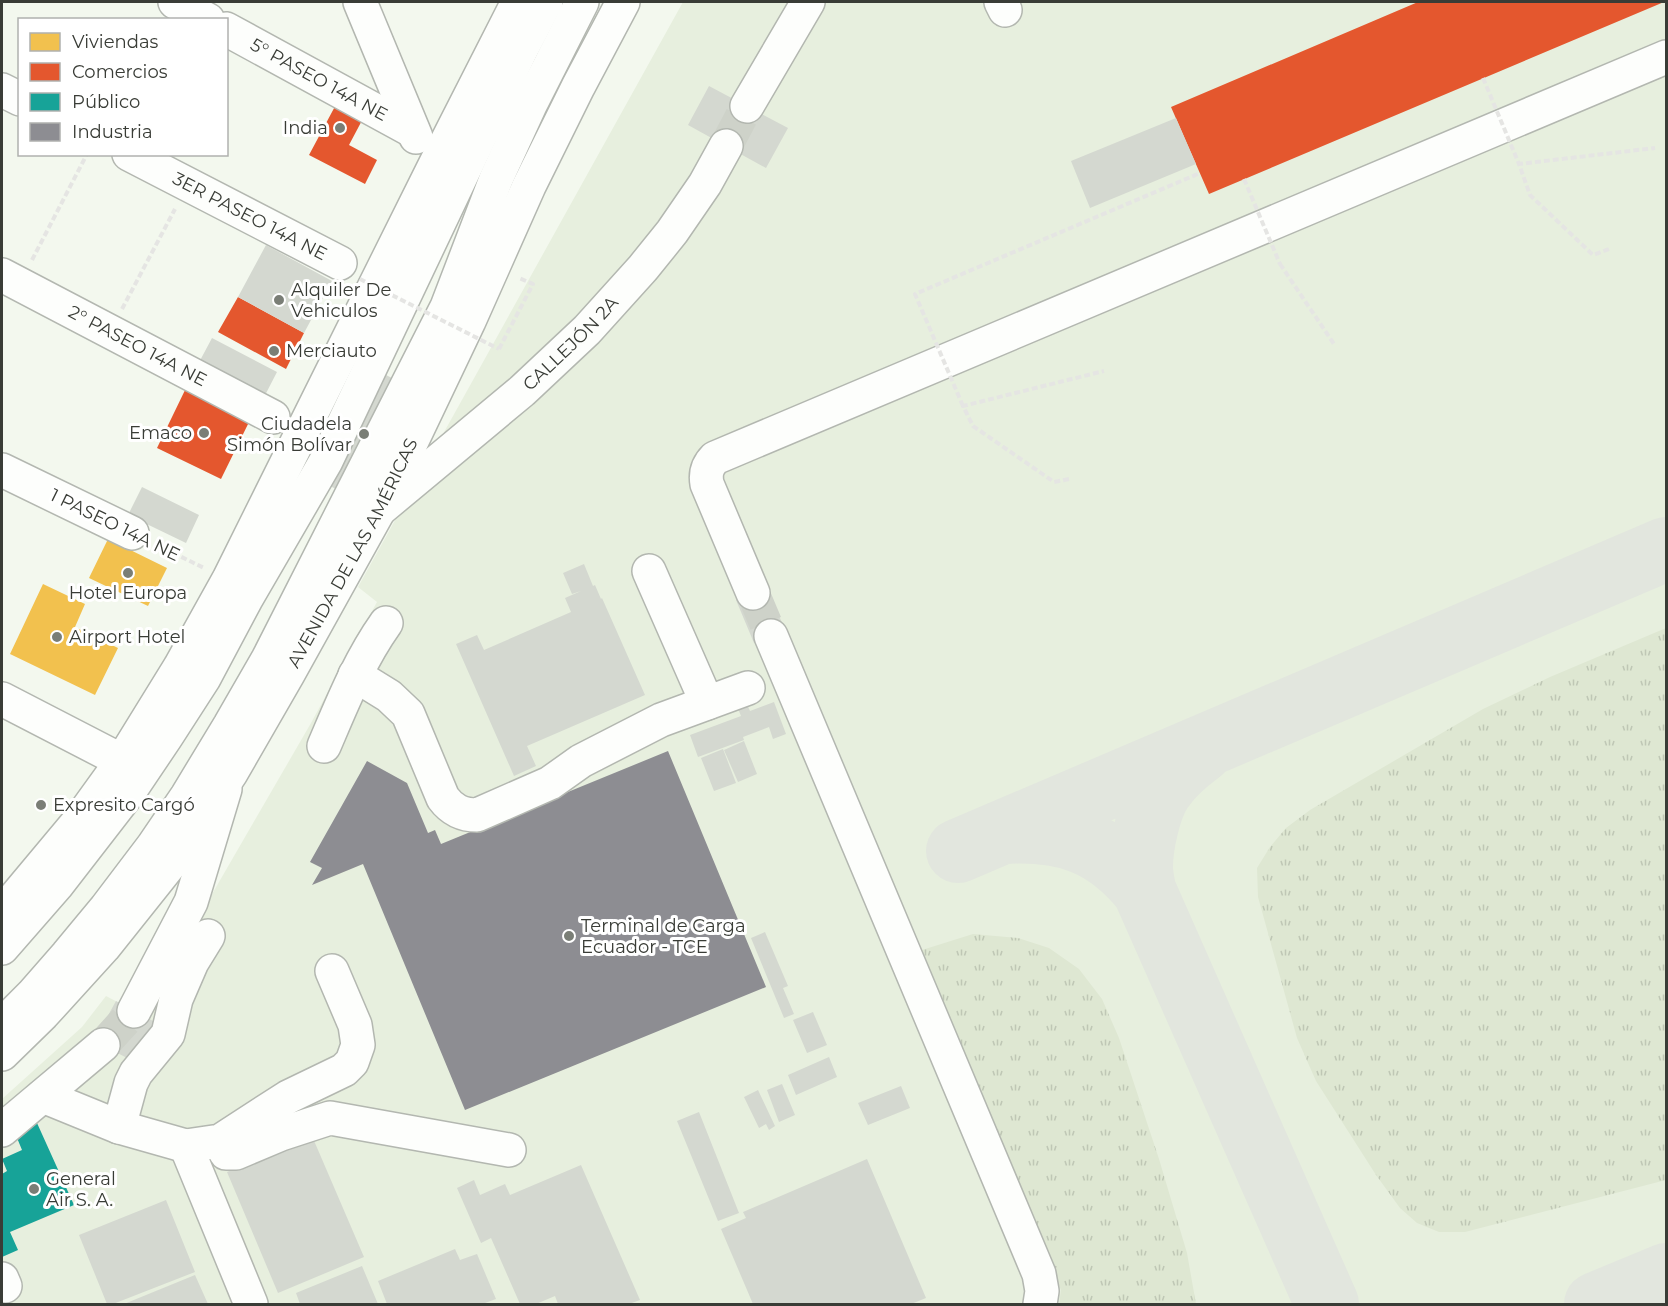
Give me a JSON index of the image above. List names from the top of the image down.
{
  "streets": {
    "main road": [
      "5° PASEO 14A NE",
      "3ER PASEO 14A NE",
      "CALLEJÓN 2A",
      "2° PASEO 14A NE",
      "1 PASEO 14A NE",
      "AVENIDA DE LAS AMÉRICAS"
    ]
  },
  "crossings": [
    ["CALLEJÓN 2A", "AVENIDA DE LAS AMÉRICAS"]
  ],
  "places": [
    "India",
    "Alquiler De Vehiculos",
    "Merciauto",
    "Emaco",
    "Ciudadela Simón Bolívar",
    "Hotel Europa",
    "Airport Hotel",
    "Expresito Cargó",
    "Terminal de Carga Ecuador - TCE",
    "General Air S. A."
  ],
  "legend": [
    "Viviendas",
    "Comercios",
    "Público",
    "Industria"
  ]
}
